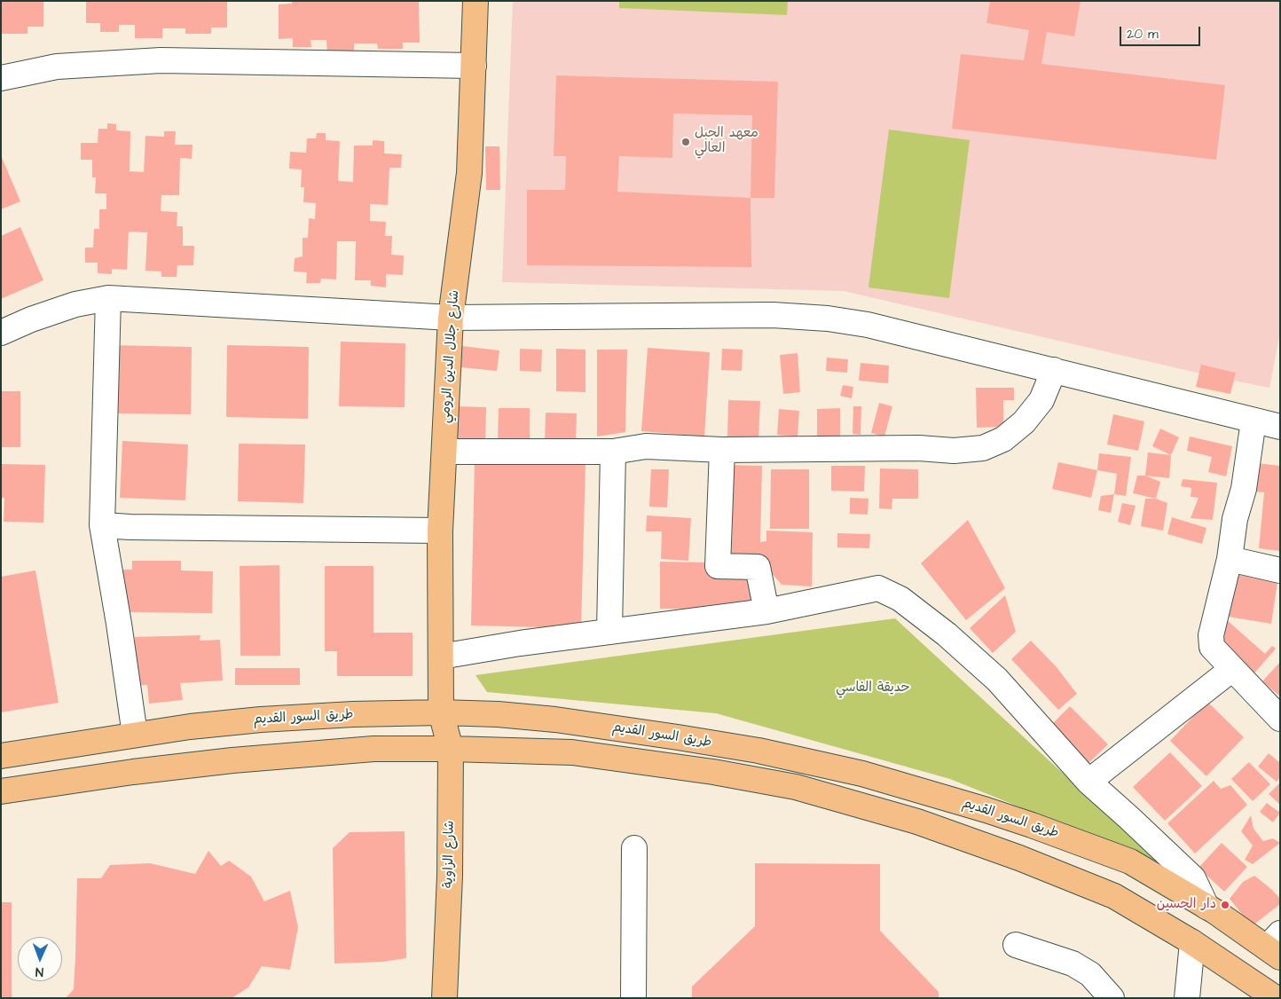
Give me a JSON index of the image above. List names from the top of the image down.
{
  "streets": {
    "main road": ["شارع جلال الدين الرومي", "طريق السور القديم", "شارع الزاوية"]
  },
  "crossings": [
    ["شارع جلال الدين الرومي", "طريق السور القديم"],
    ["شارع جلال الدين الرومي", "شارع الزاوية"],
    ["طريق السور القديم", "شارع الزاوية"]
  ],
  "parks": ["حديقة الفاسي"],
  "places": ["معهد الجبل العالي", "دار الحسين"],
  "scale_bar": "20 m",
  "north": "bottom"
}
